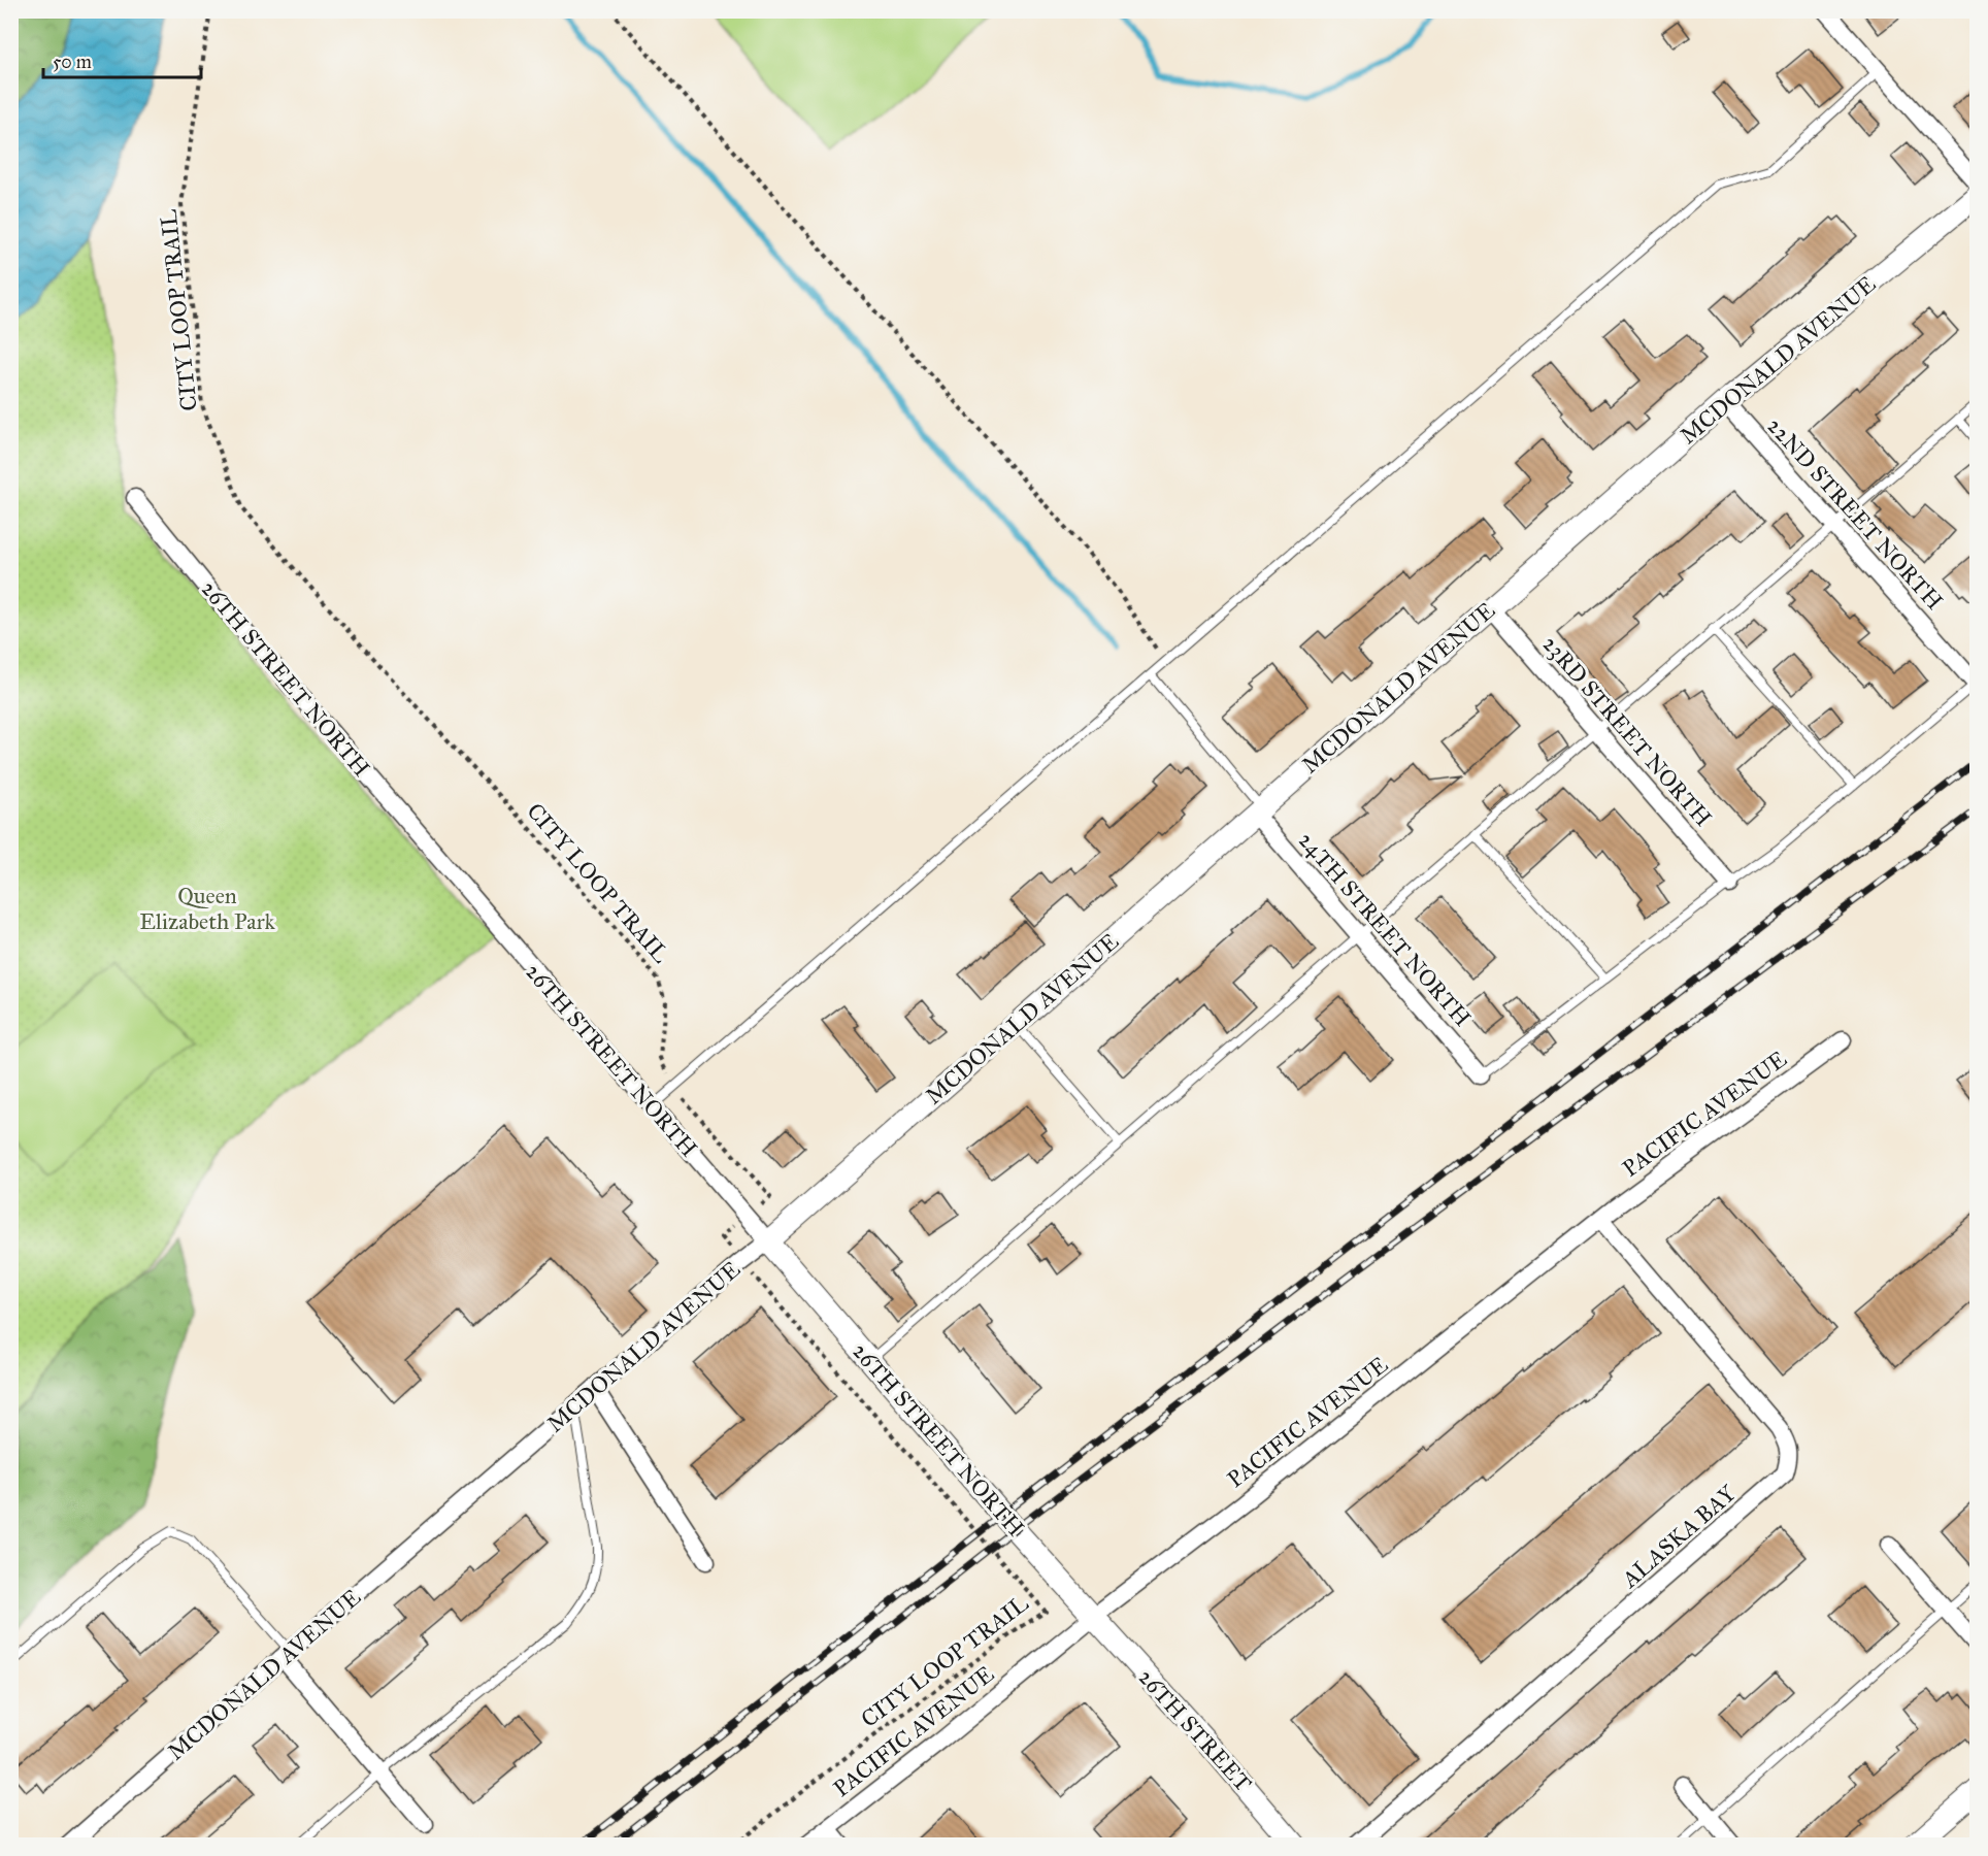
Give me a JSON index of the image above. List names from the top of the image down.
{
  "streets": {
    "street": [
      "MCDONALD AVENUE",
      "22ND STREET NORTH",
      "26TH STREET NORTH",
      "23RD STREET NORTH",
      "24TH STREET NORTH",
      "PACIFIC AVENUE",
      "ALASKA BAY",
      "26TH STREET"
    ],
    "path": ["CITY LOOP TRAIL"]
  },
  "crossings": [
    ["CITY LOOP TRAIL", "MCDONALD AVENUE"],
    ["CITY LOOP TRAIL", "26TH STREET NORTH"],
    ["MCDONALD AVENUE", "22ND STREET NORTH"],
    ["MCDONALD AVENUE", "26TH STREET NORTH"],
    ["MCDONALD AVENUE", "23RD STREET NORTH"],
    ["MCDONALD AVENUE", "24TH STREET NORTH"],
    ["26TH STREET NORTH", "PACIFIC AVENUE"],
    ["26TH STREET NORTH", "26TH STREET"],
    ["PACIFIC AVENUE", "ALASKA BAY"],
    ["PACIFIC AVENUE", "26TH STREET"]
  ],
  "parks": ["Queen Elizabeth Park"],
  "scale_bar": "50 m"
}
